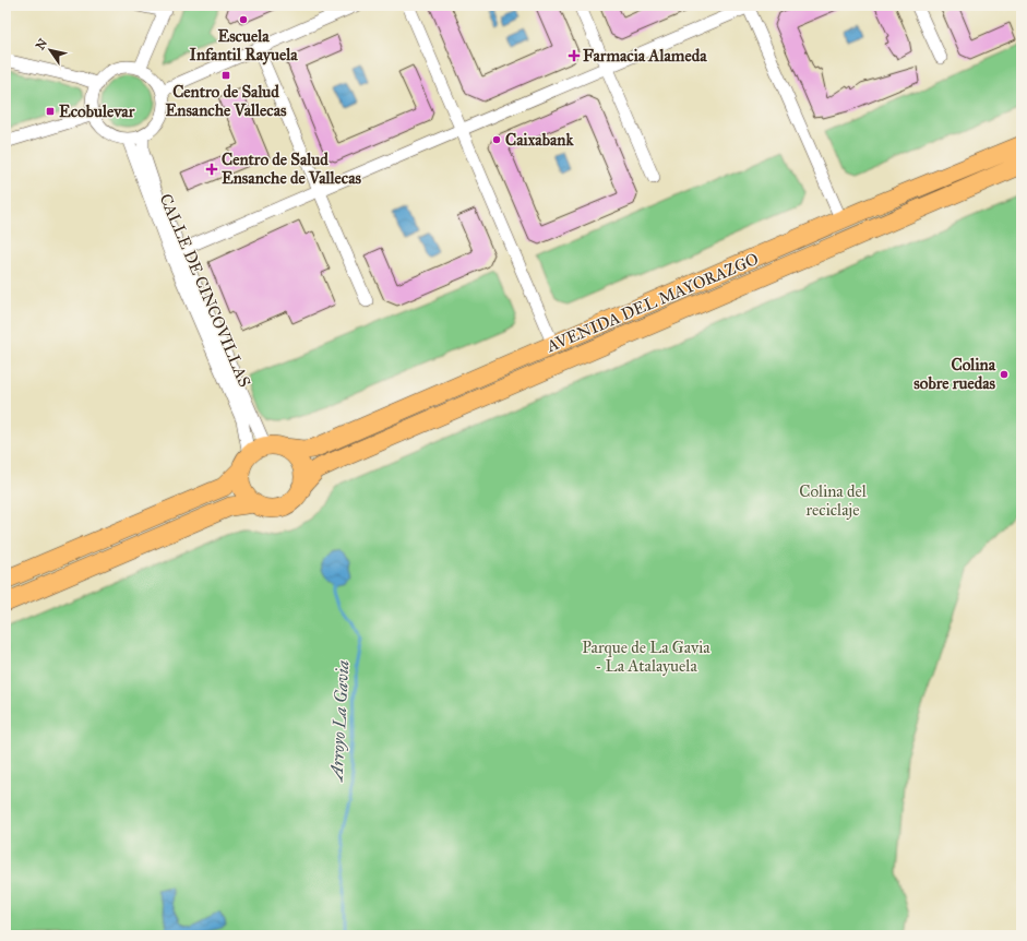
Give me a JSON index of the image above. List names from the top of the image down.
{
  "streets": {
    "main road": ["AVENIDA DEL MAYORAZGO"],
    "street": ["CALLE DE CINCOVILLAS"]
  },
  "crossings": [
    ["CALLE DE CINCOVILLAS", "AVENIDA DEL MAYORAZGO"]
  ],
  "water": ["Arroyo La Gavia"],
  "parks": ["Colina del reciclaje", "Parque de La Gavia - La Atalayuela"],
  "places": {
    "other": ["Escuela Infantil Rayuela", "Caixabank", "Colina sobre ruedas"],
    "health": ["Farmacia Alameda", "Centro de Salud Ensanche de Vallecas"],
    "transit": ["Centro de Salud Ensanche Vallecas", "Ecobulevar"]
  },
  "north": "top left"
}
